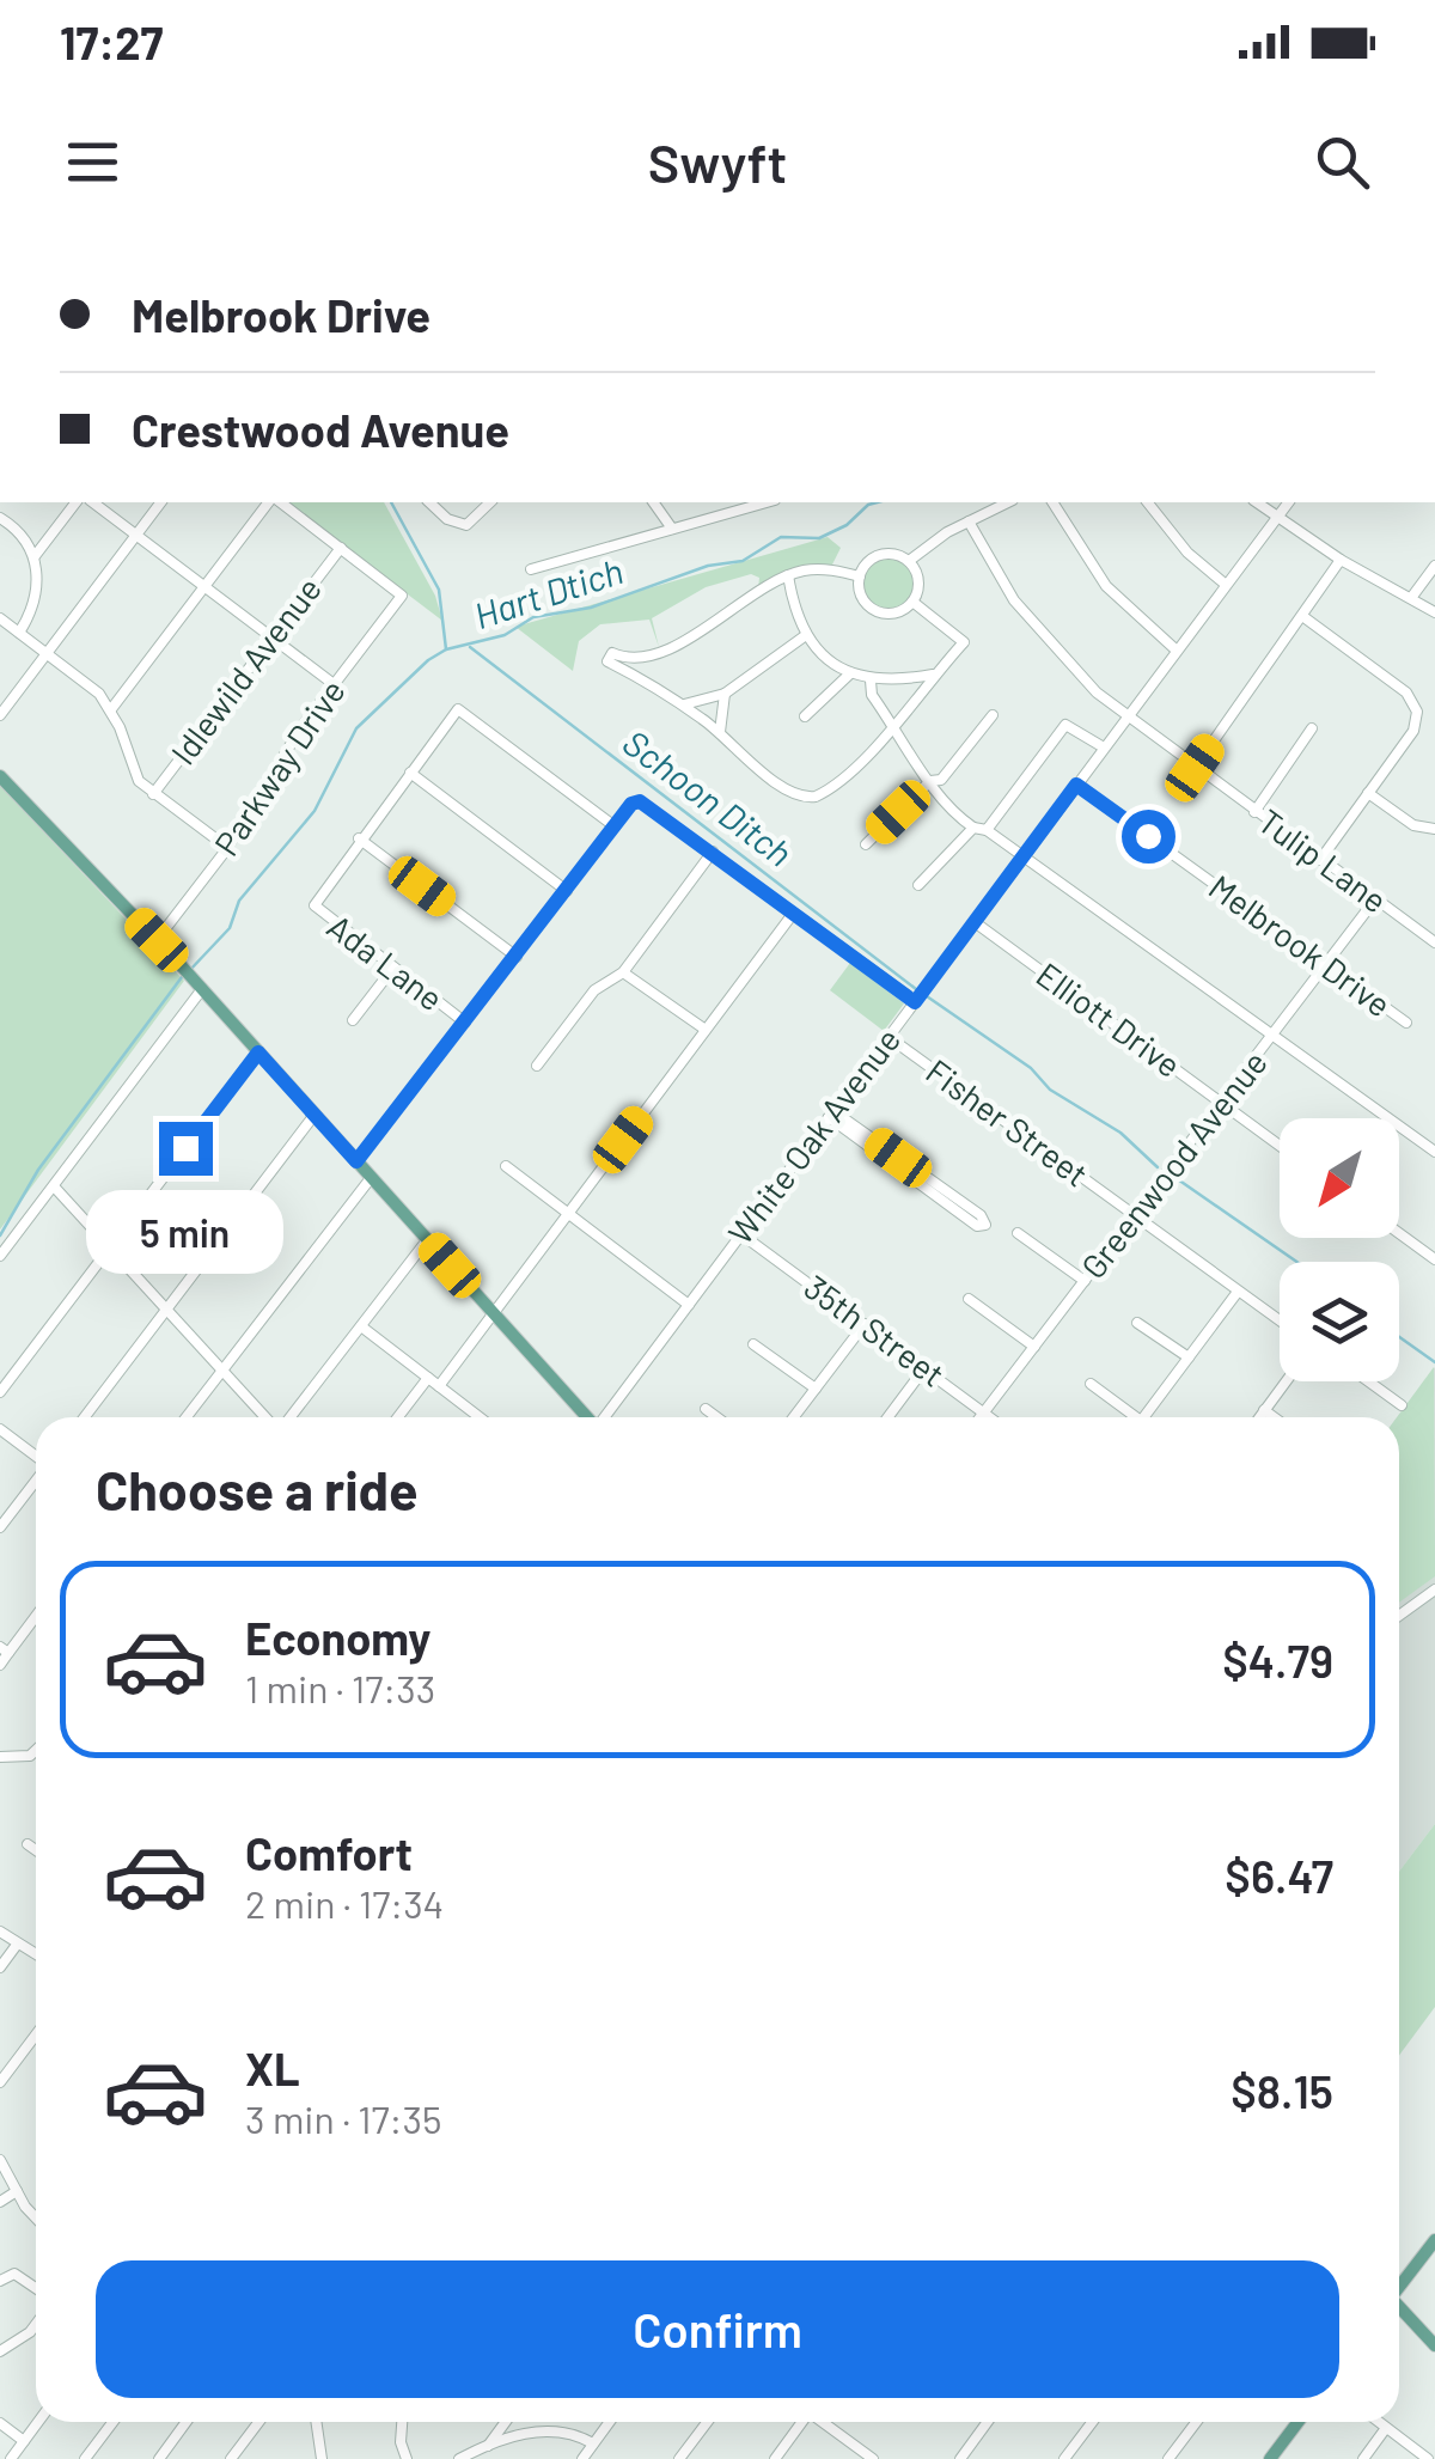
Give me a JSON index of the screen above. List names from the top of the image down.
{
  "streets": {
    "street": [
      "Idlewild Avenue",
      "Parkway Drive",
      "Tulip Lane",
      "Melbrook Drive",
      "Ada Lane",
      "Elliott Drive",
      "Fisher Street",
      "White Oak Avenue",
      "Greenwood Avenue",
      "35th Street"
    ]
  },
  "crossings": [
    ["Idlewild Avenue", "Parkway Drive"],
    ["Tulip Lane", "White Oak Avenue"],
    ["Tulip Lane", "Greenwood Avenue"],
    ["Melbrook Drive", "White Oak Avenue"],
    ["Melbrook Drive", "Greenwood Avenue"],
    ["Elliott Drive", "White Oak Avenue"],
    ["Elliott Drive", "Greenwood Avenue"],
    ["Fisher Street", "White Oak Avenue"],
    ["Fisher Street", "Greenwood Avenue"],
    ["White Oak Avenue", "35th Street"],
    ["Greenwood Avenue", "35th Street"]
  ],
  "water": ["Hart Dtich", "Schoon Ditch"],
  "north": "bottom left",
  "page": {
    "status": "17:27",
    "header": "Swyft",
    "banner": ["Melbrook Drive", "Crestwood Avenue"],
    "bubble": "5 min",
    "heading": "Choose a ride",
    "list": [
      {
        "name": "Economy",
        "note": "1 min · 17:33",
        "value": "$4.79"
      },
      {
        "name": "Comfort",
        "note": "2 min · 17:34",
        "value": "$6.47"
      },
      {
        "name": "XL",
        "note": "3 min · 17:35",
        "value": "$8.15"
      }
    ],
    "buttons": "Confirm"
  }
}
